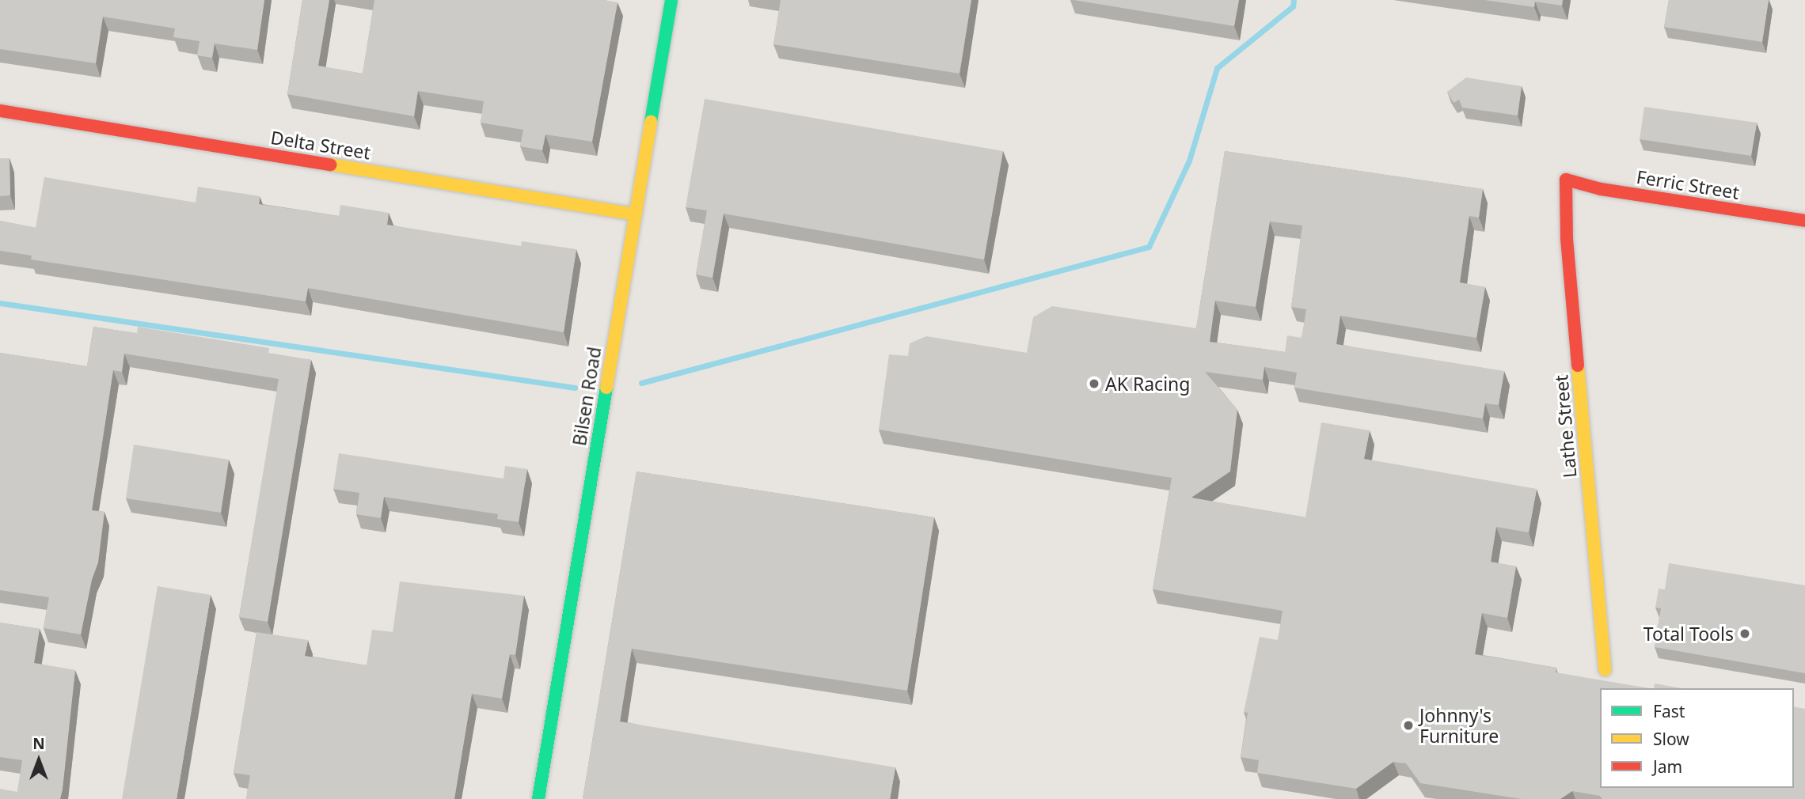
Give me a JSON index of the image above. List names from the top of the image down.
{
  "streets": {
    "street": [
      "Delta Street",
      "Ferric Street",
      "Bilsen Road",
      "Lathe Street"
    ]
  },
  "crossings": [
    ["Delta Street", "Bilsen Road"],
    ["Ferric Street", "Lathe Street"]
  ],
  "places": ["AK Racing", "Total Tools", "Johnny's Furniture"],
  "legend": ["Fast", "Slow", "Jam"],
  "north": "top"
}
